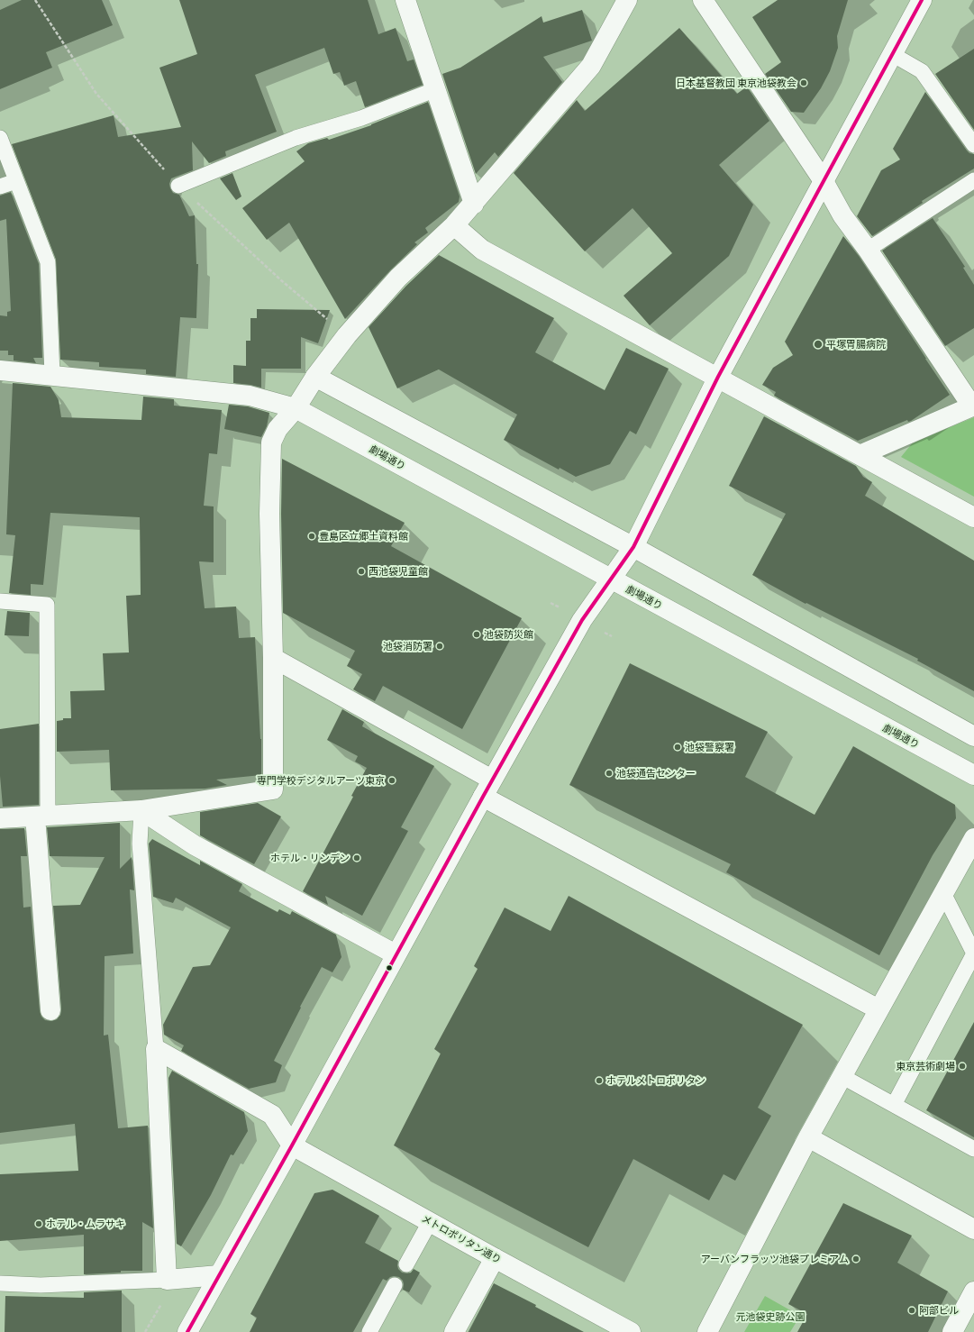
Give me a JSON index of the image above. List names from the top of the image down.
{
  "streets": {
    "street": ["劇場通り", "メトロポリタン通り"]
  },
  "parks": ["元池袋史跡公園"],
  "places": [
    "日本基督教団 東京池袋教会",
    "平塚胃腸病院",
    "豊島区立郷土資料館",
    "西池袋児童館",
    "池袋防災館",
    "池袋消防署",
    "池袋警察署",
    "池袋通告センター",
    "専門学校デジタルアーツ東京",
    "ホテル・リンデン",
    "東京芸術劇場",
    "ホテルメトロポリタン",
    "ホテル・ムラサキ",
    "アーバンフラッツ池袋プレミアム",
    "阿部ビル"
  ]
}
